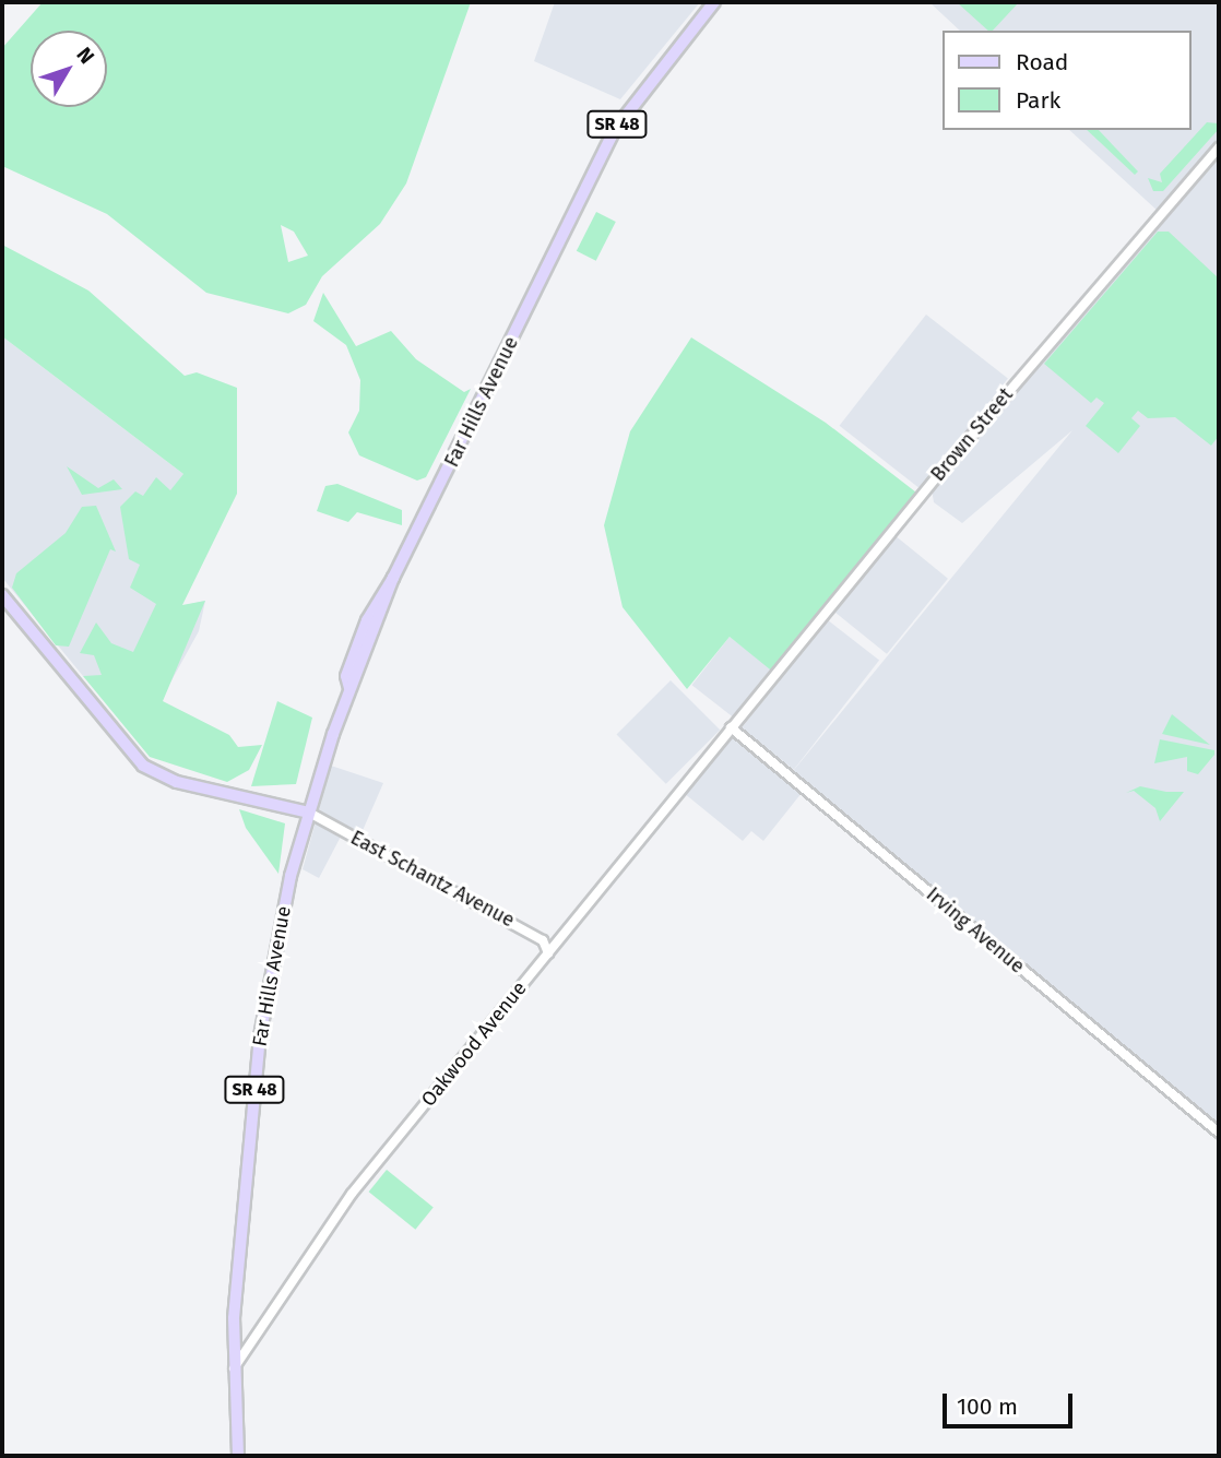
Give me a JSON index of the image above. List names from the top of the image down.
{
  "streets": {
    "main road": ["SR 48", "Far Hills Avenue"],
    "street": [
      "Brown Street",
      "East Schantz Avenue",
      "Irving Avenue",
      "Oakwood Avenue"
    ]
  },
  "crossings": [
    ["Far Hills Avenue", "East Schantz Avenue"],
    ["Far Hills Avenue", "Oakwood Avenue"],
    ["Brown Street", "Irving Avenue"],
    ["Brown Street", "Oakwood Avenue"],
    ["East Schantz Avenue", "Oakwood Avenue"],
    ["Irving Avenue", "Oakwood Avenue"]
  ],
  "legend": ["Road", "Park"],
  "scale_bar": "100 m",
  "north": "top right"
}
